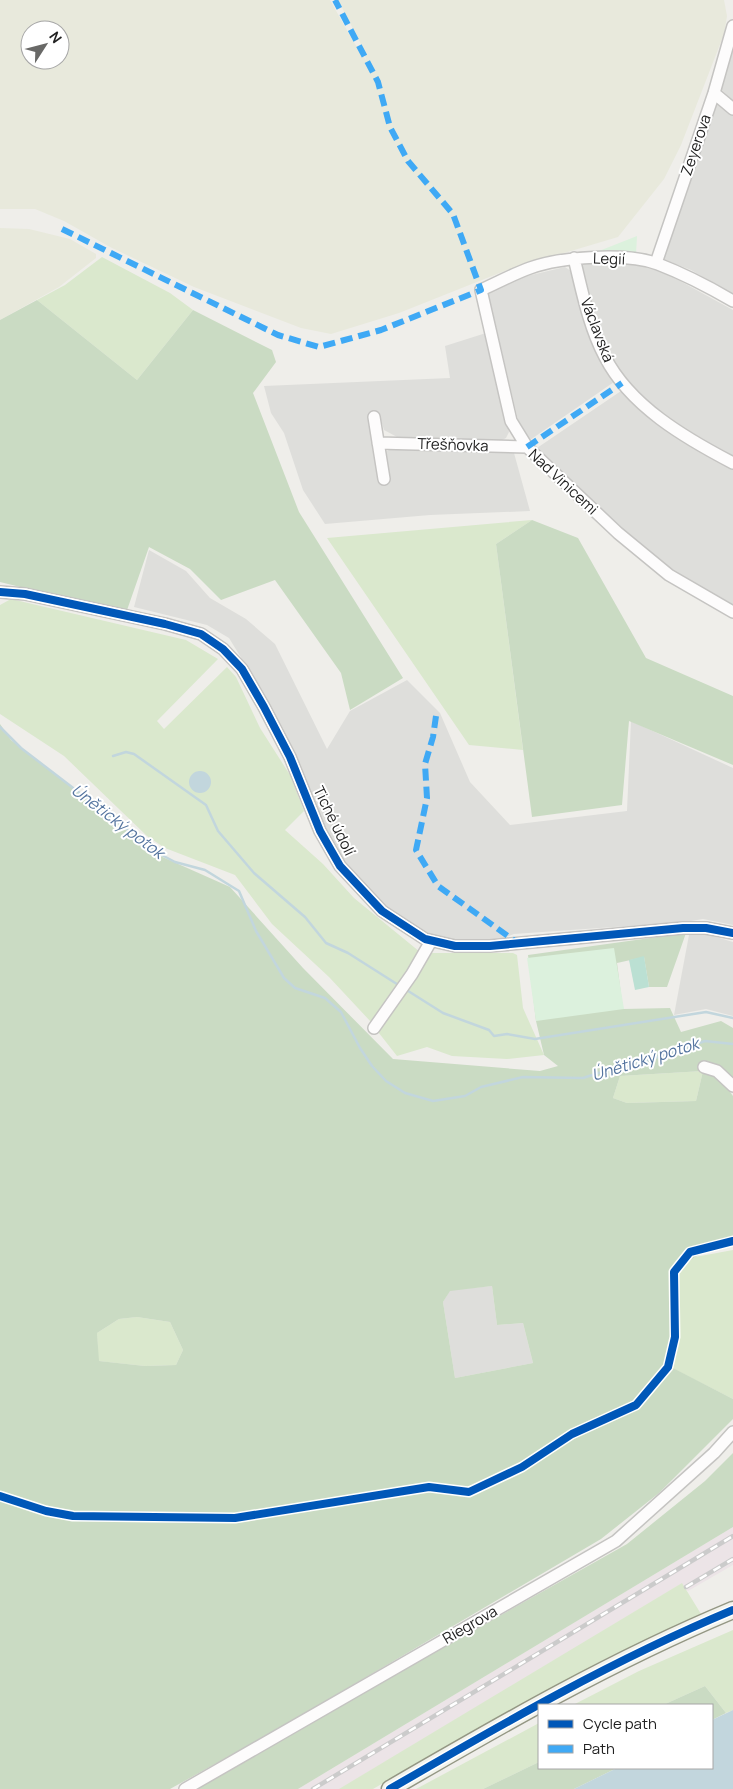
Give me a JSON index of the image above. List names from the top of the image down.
{
  "streets": {
    "street": [
      "Zeyerova",
      "Legií",
      "Václavská",
      "Třešňovka",
      "Nad Vinicemi",
      "Tiché údolí",
      "Riegrova"
    ]
  },
  "crossings": [
    ["Zeyerova", "Legií"],
    ["Legií", "Václavská"],
    ["Legií", "Nad Vinicemi"],
    ["Třešňovka", "Nad Vinicemi"]
  ],
  "water": ["Únětický potok"],
  "legend": ["Cycle path", "Path"],
  "north": "top right"
}
